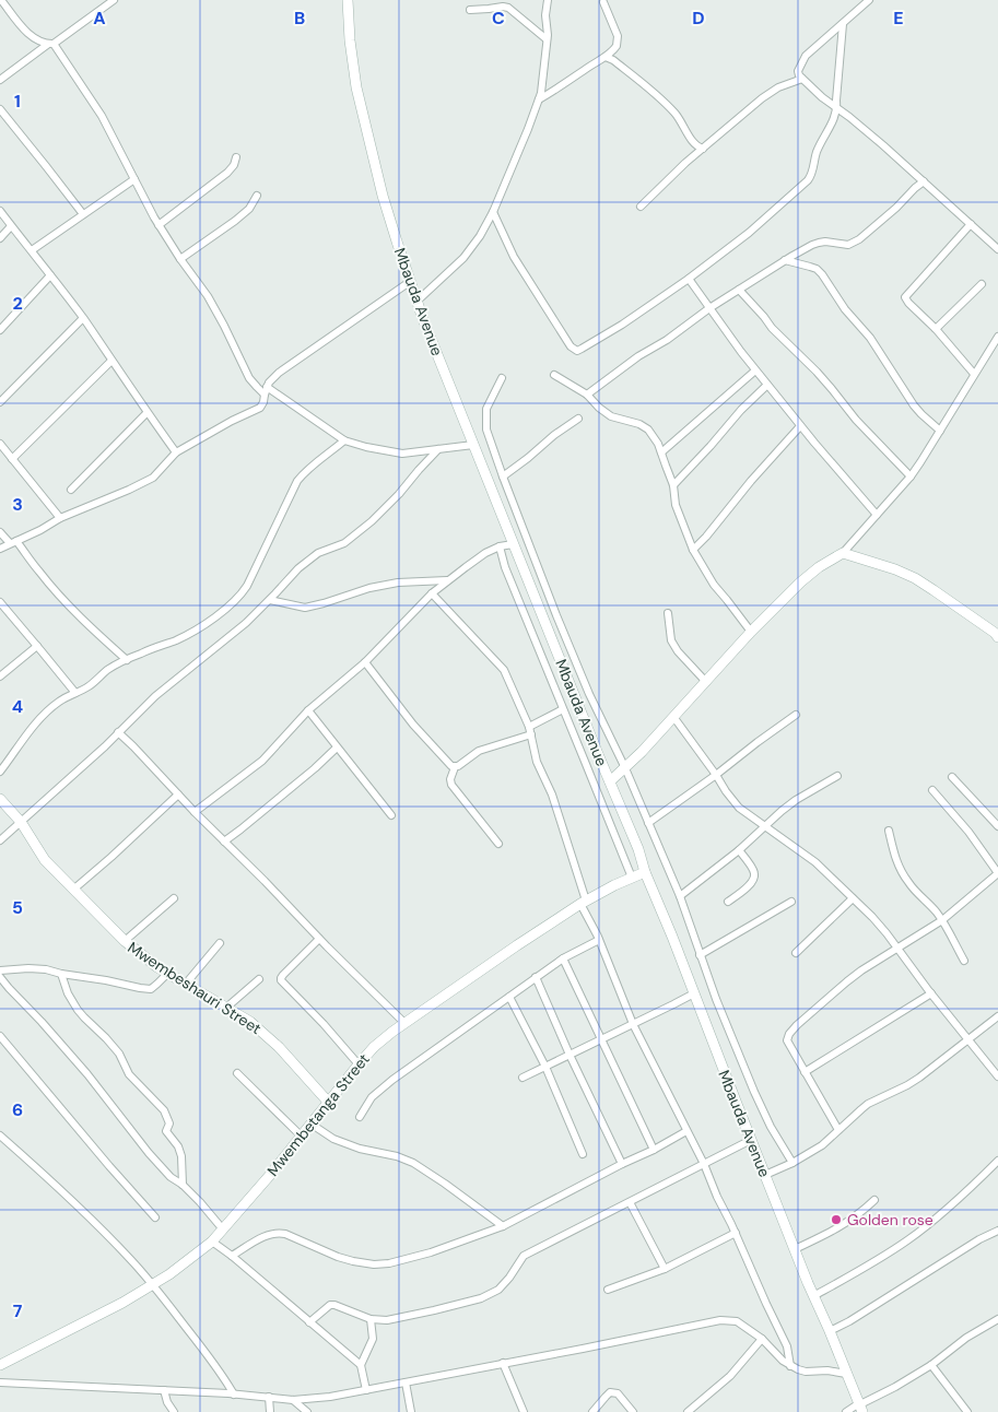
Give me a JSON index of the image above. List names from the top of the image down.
{
  "streets": {
    "street": ["Mbauda Avenue", "Mwembeshauri Street", "Mwembetanga Street"]
  },
  "crossings": [
    ["Mbauda Avenue", "Mwembetanga Street"],
    ["Mwembeshauri Street", "Mwembetanga Street"]
  ],
  "places": ["Golden rose"],
  "grid": {
    "columns": [
      "A",
      "B",
      "C",
      "D",
      "E"
    ],
    "rows": [
      "1",
      "2",
      "3",
      "4",
      "5",
      "6",
      "7"
    ]
  }
}
